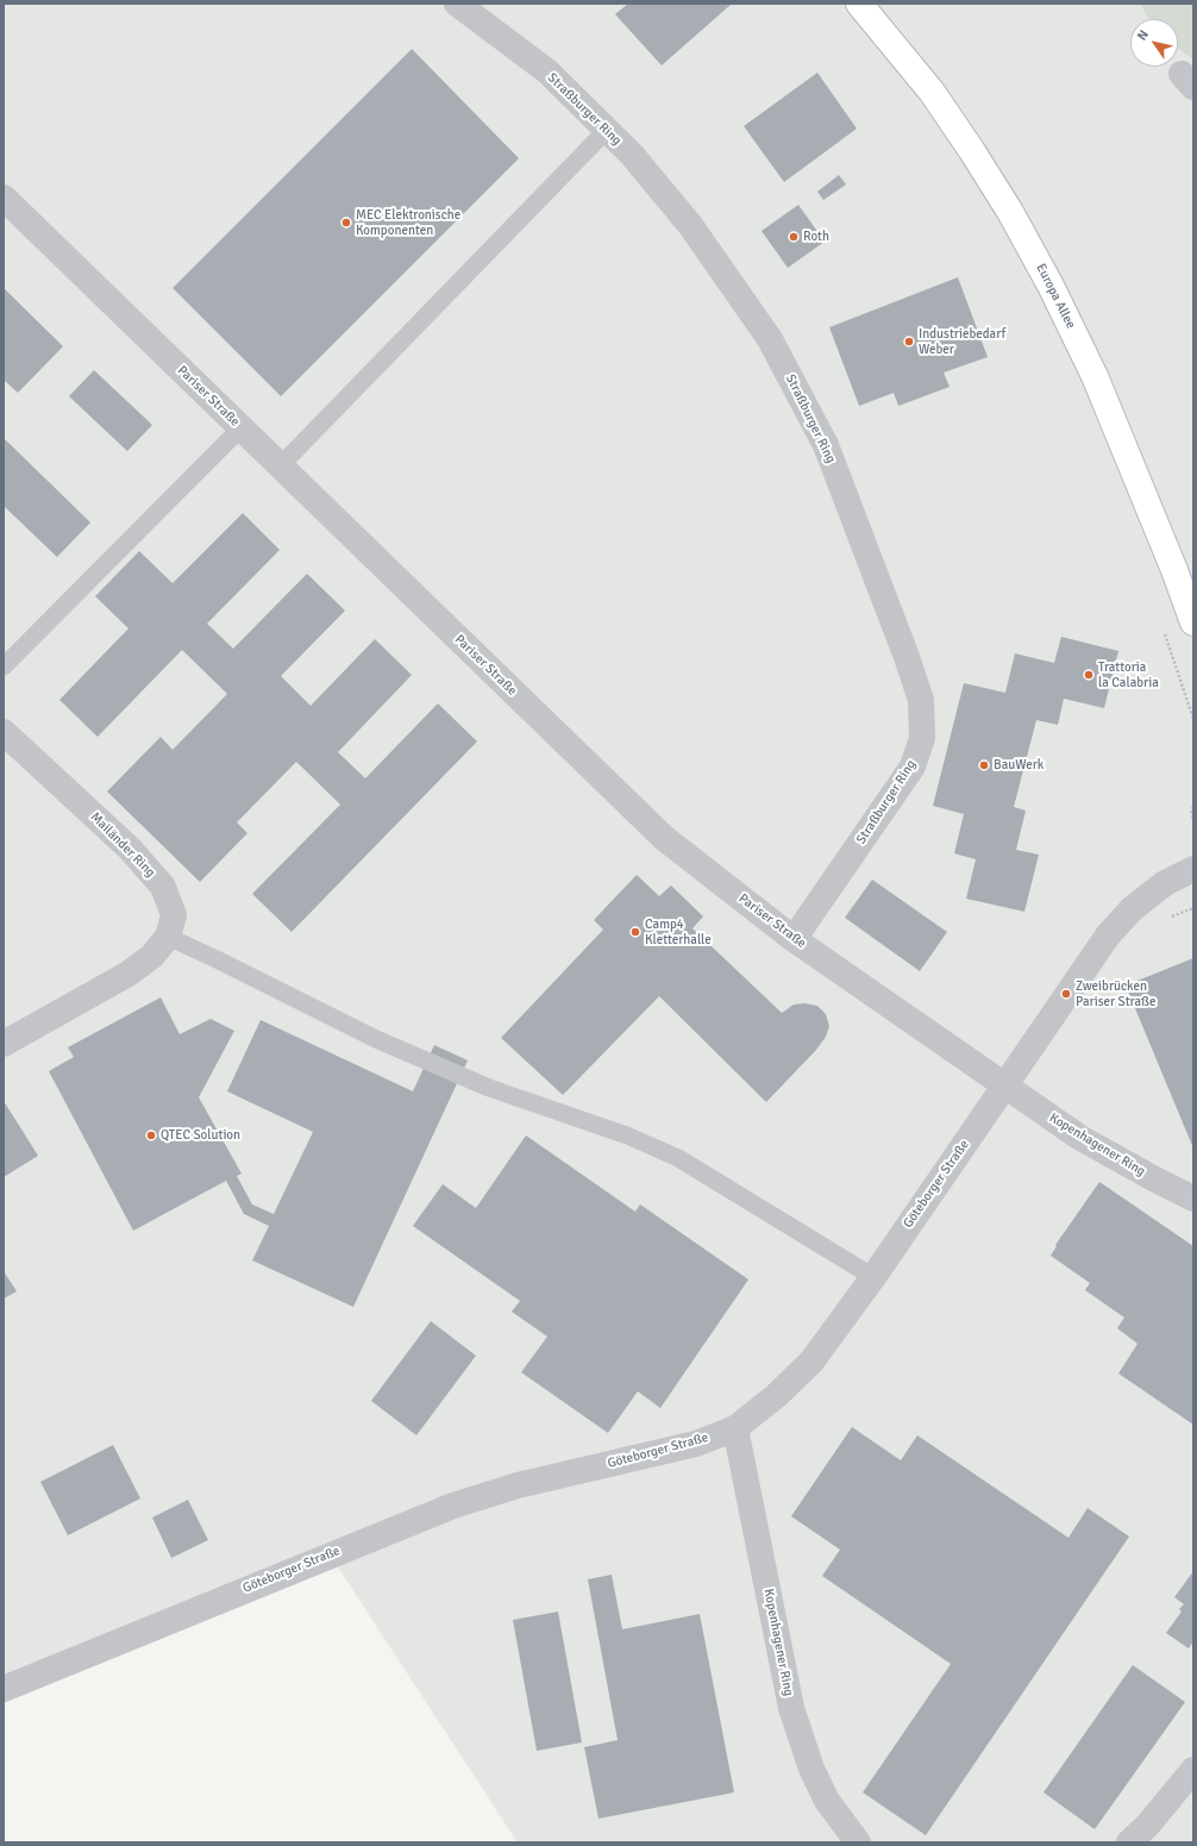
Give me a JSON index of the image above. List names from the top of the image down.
{
  "streets": {
    "main road": ["Europa Allee"],
    "street": [
      "Straßburger Ring",
      "Pariser Straße",
      "Mailänder Ring",
      "Kopenhagener Ring",
      "Göteborger Straße"
    ]
  },
  "crossings": [
    ["Straßburger Ring", "Pariser Straße"],
    ["Pariser Straße", "Kopenhagener Ring"],
    ["Pariser Straße", "Göteborger Straße"],
    ["Kopenhagener Ring", "Göteborger Straße"]
  ],
  "places": [
    "MEC Elektronische Komponenten",
    "Roth",
    "Industriebedarf Weber",
    "Trattoria la Calabria",
    "BauWerk",
    "Camp4 Kletterhalle",
    "Zweibrücken Pariser Straße",
    "QTEC Solution"
  ],
  "north": "top left"
}
